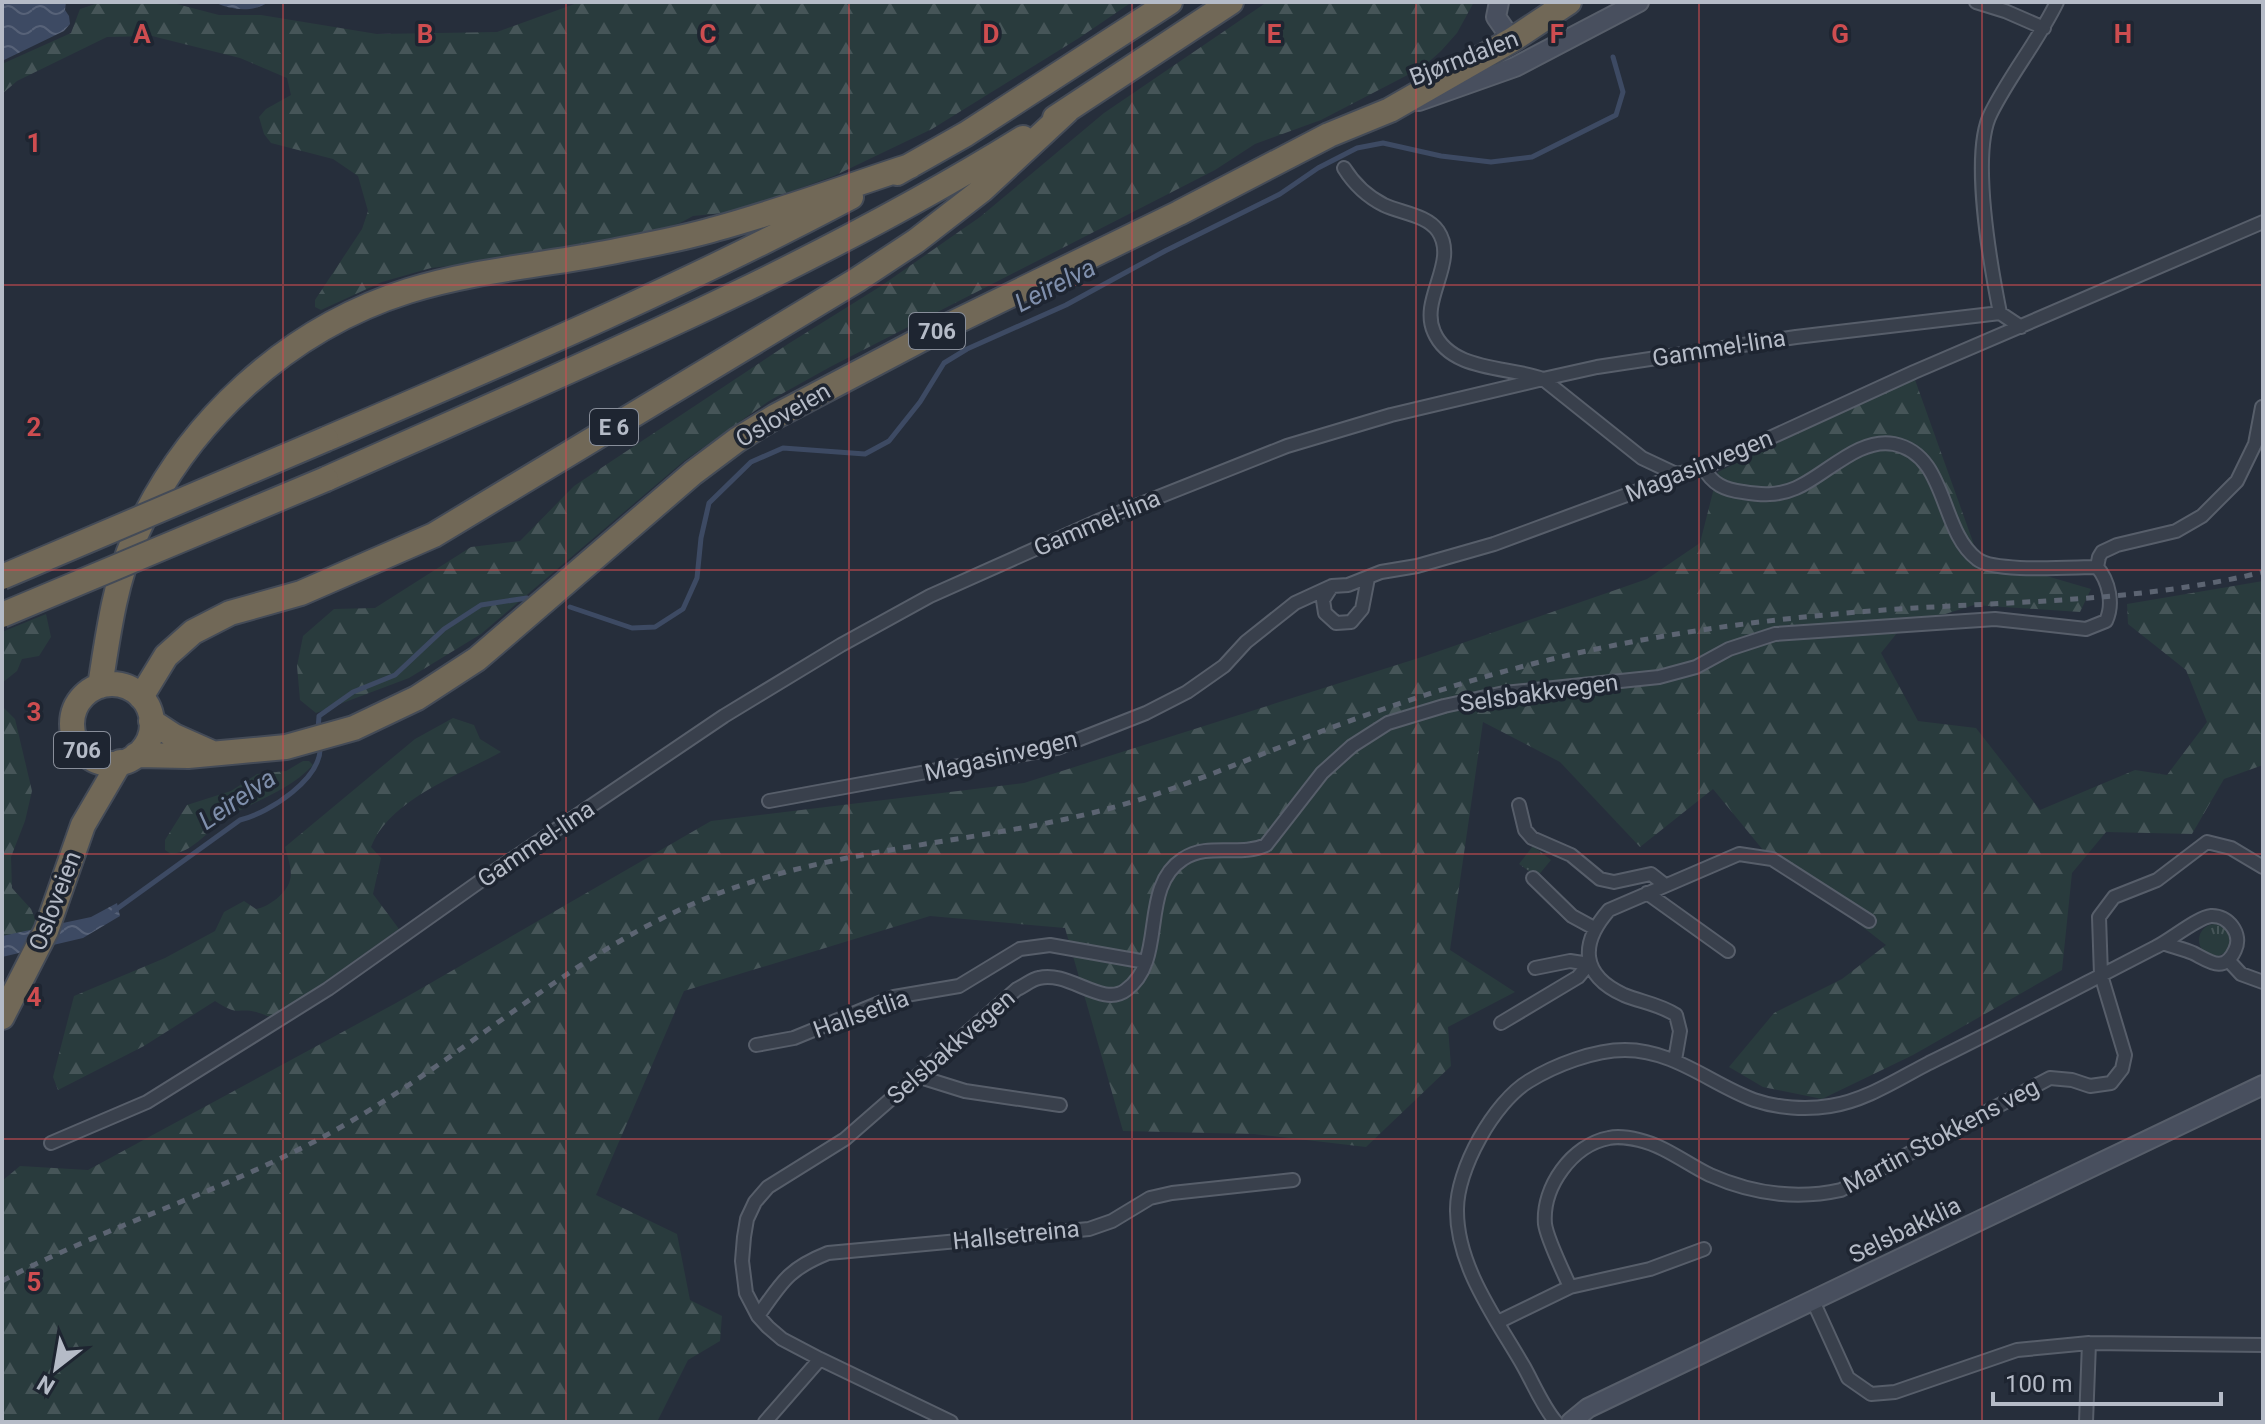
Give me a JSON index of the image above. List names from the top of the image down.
{
  "streets": {
    "highway": ["706", "Osloveien", "E 6"],
    "street": [
      "Bjørndalen",
      "Gammel-lina",
      "Magasinvegen",
      "Selsbakkvegen",
      "Hallsetlia",
      "Martin Stokkens veg",
      "Selsbakklia",
      "Hallsetreina"
    ]
  },
  "crossings": [
    ["Bjørndalen", "706"],
    ["Bjørndalen", "Osloveien"],
    ["706", "Osloveien"],
    ["706", "E 6"],
    ["Osloveien", "E 6"],
    ["Selsbakkvegen", "Hallsetlia"],
    ["Selsbakkvegen", "Hallsetreina"]
  ],
  "water": ["Leirelva"],
  "scale_bar": "100 m",
  "north": "bottom left",
  "grid": {
    "columns": [
      "A",
      "B",
      "C",
      "D",
      "E",
      "F",
      "G",
      "H"
    ],
    "rows": [
      "1",
      "2",
      "3",
      "4",
      "5"
    ]
  }
}
